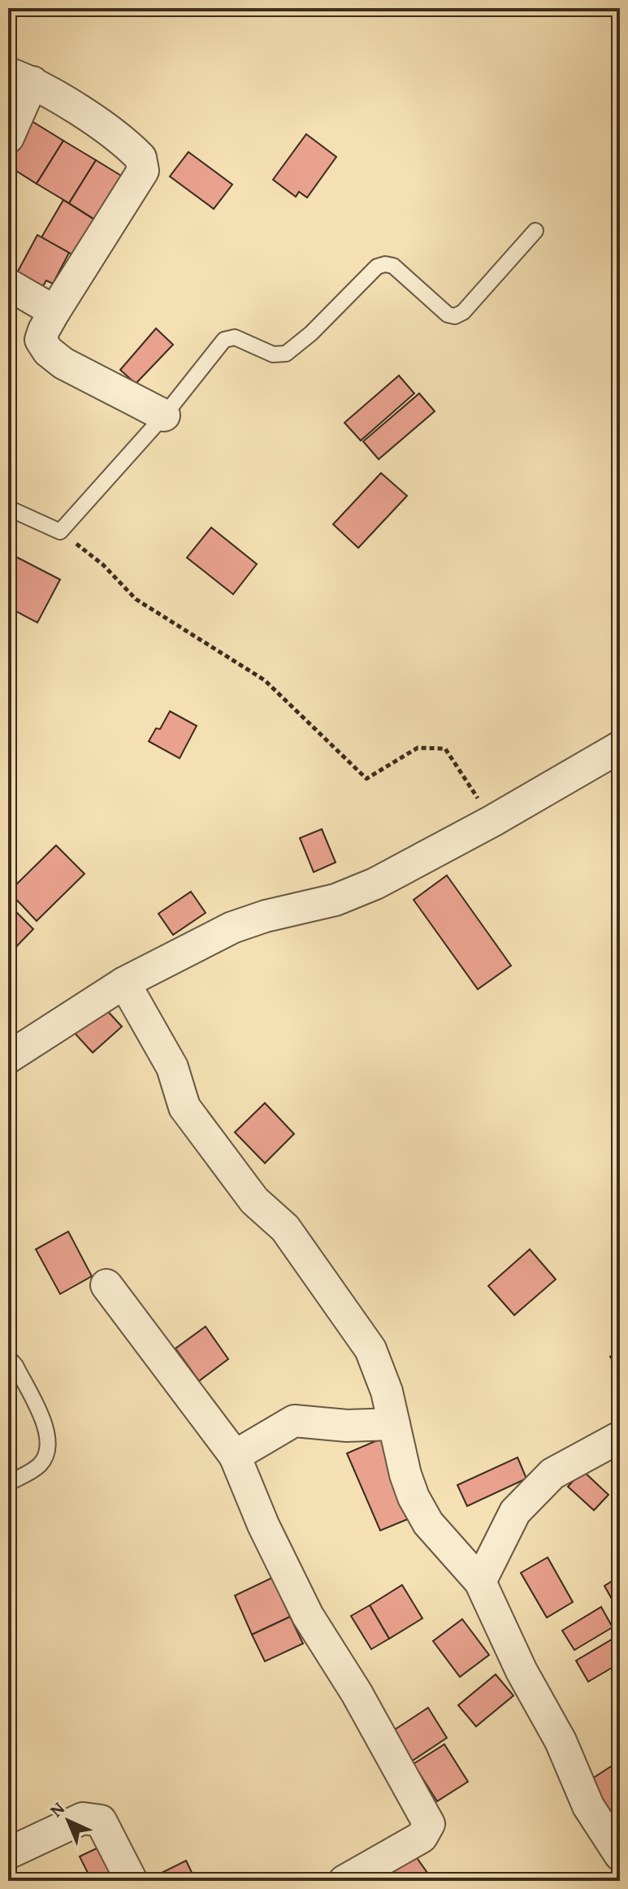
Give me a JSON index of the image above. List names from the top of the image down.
{
  "north": "top left"
}
